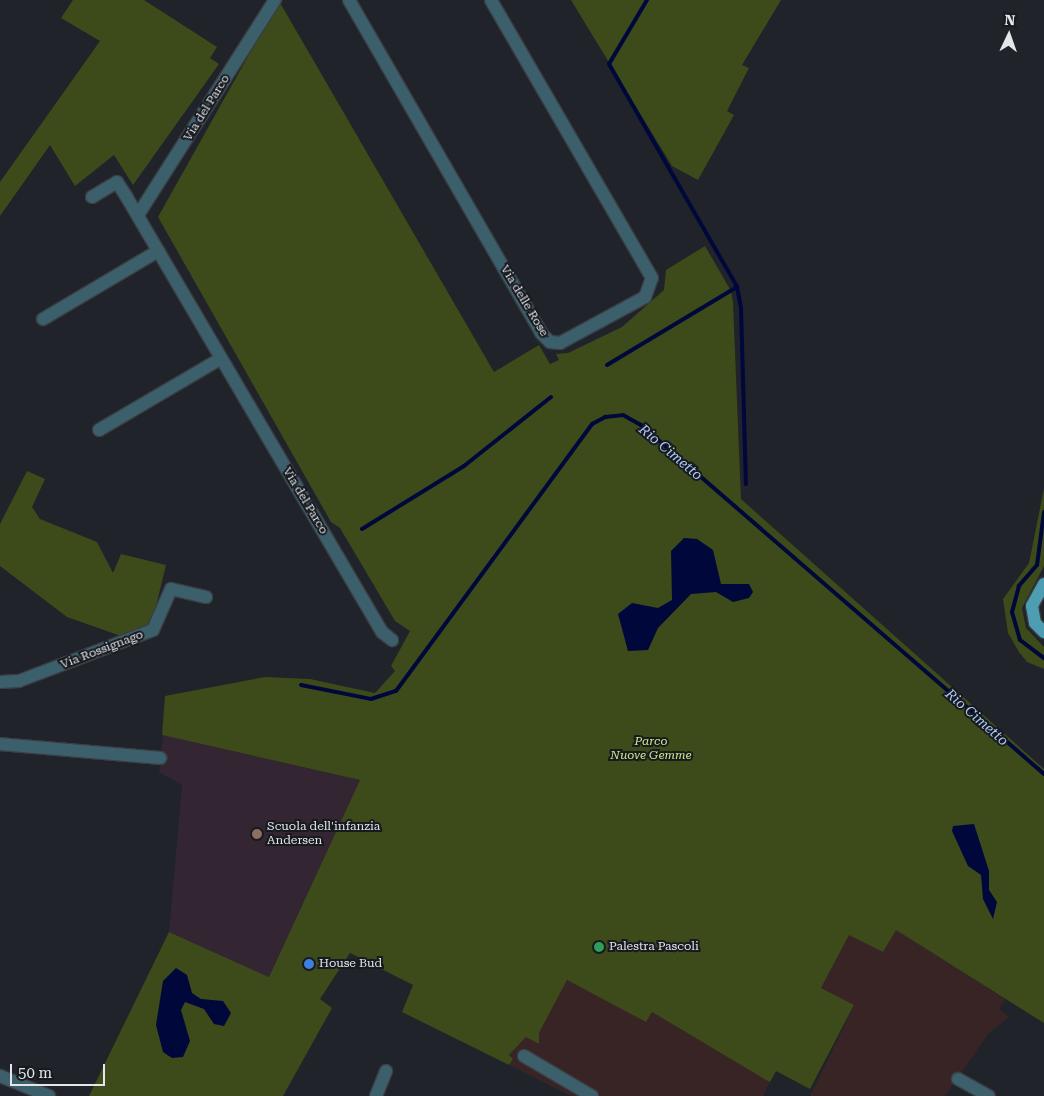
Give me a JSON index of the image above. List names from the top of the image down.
{
  "streets": {
    "street": ["Via del Parco", "Via delle Rose", "Via Rossignago"]
  },
  "water": ["Rio Cimetto"],
  "parks": ["Parco Nuove Gemme"],
  "places": ["Scuola dell'infanzia Andersen", "Palestra Pascoli", "House Bud"],
  "scale_bar": "50 m",
  "north": "top"
}
